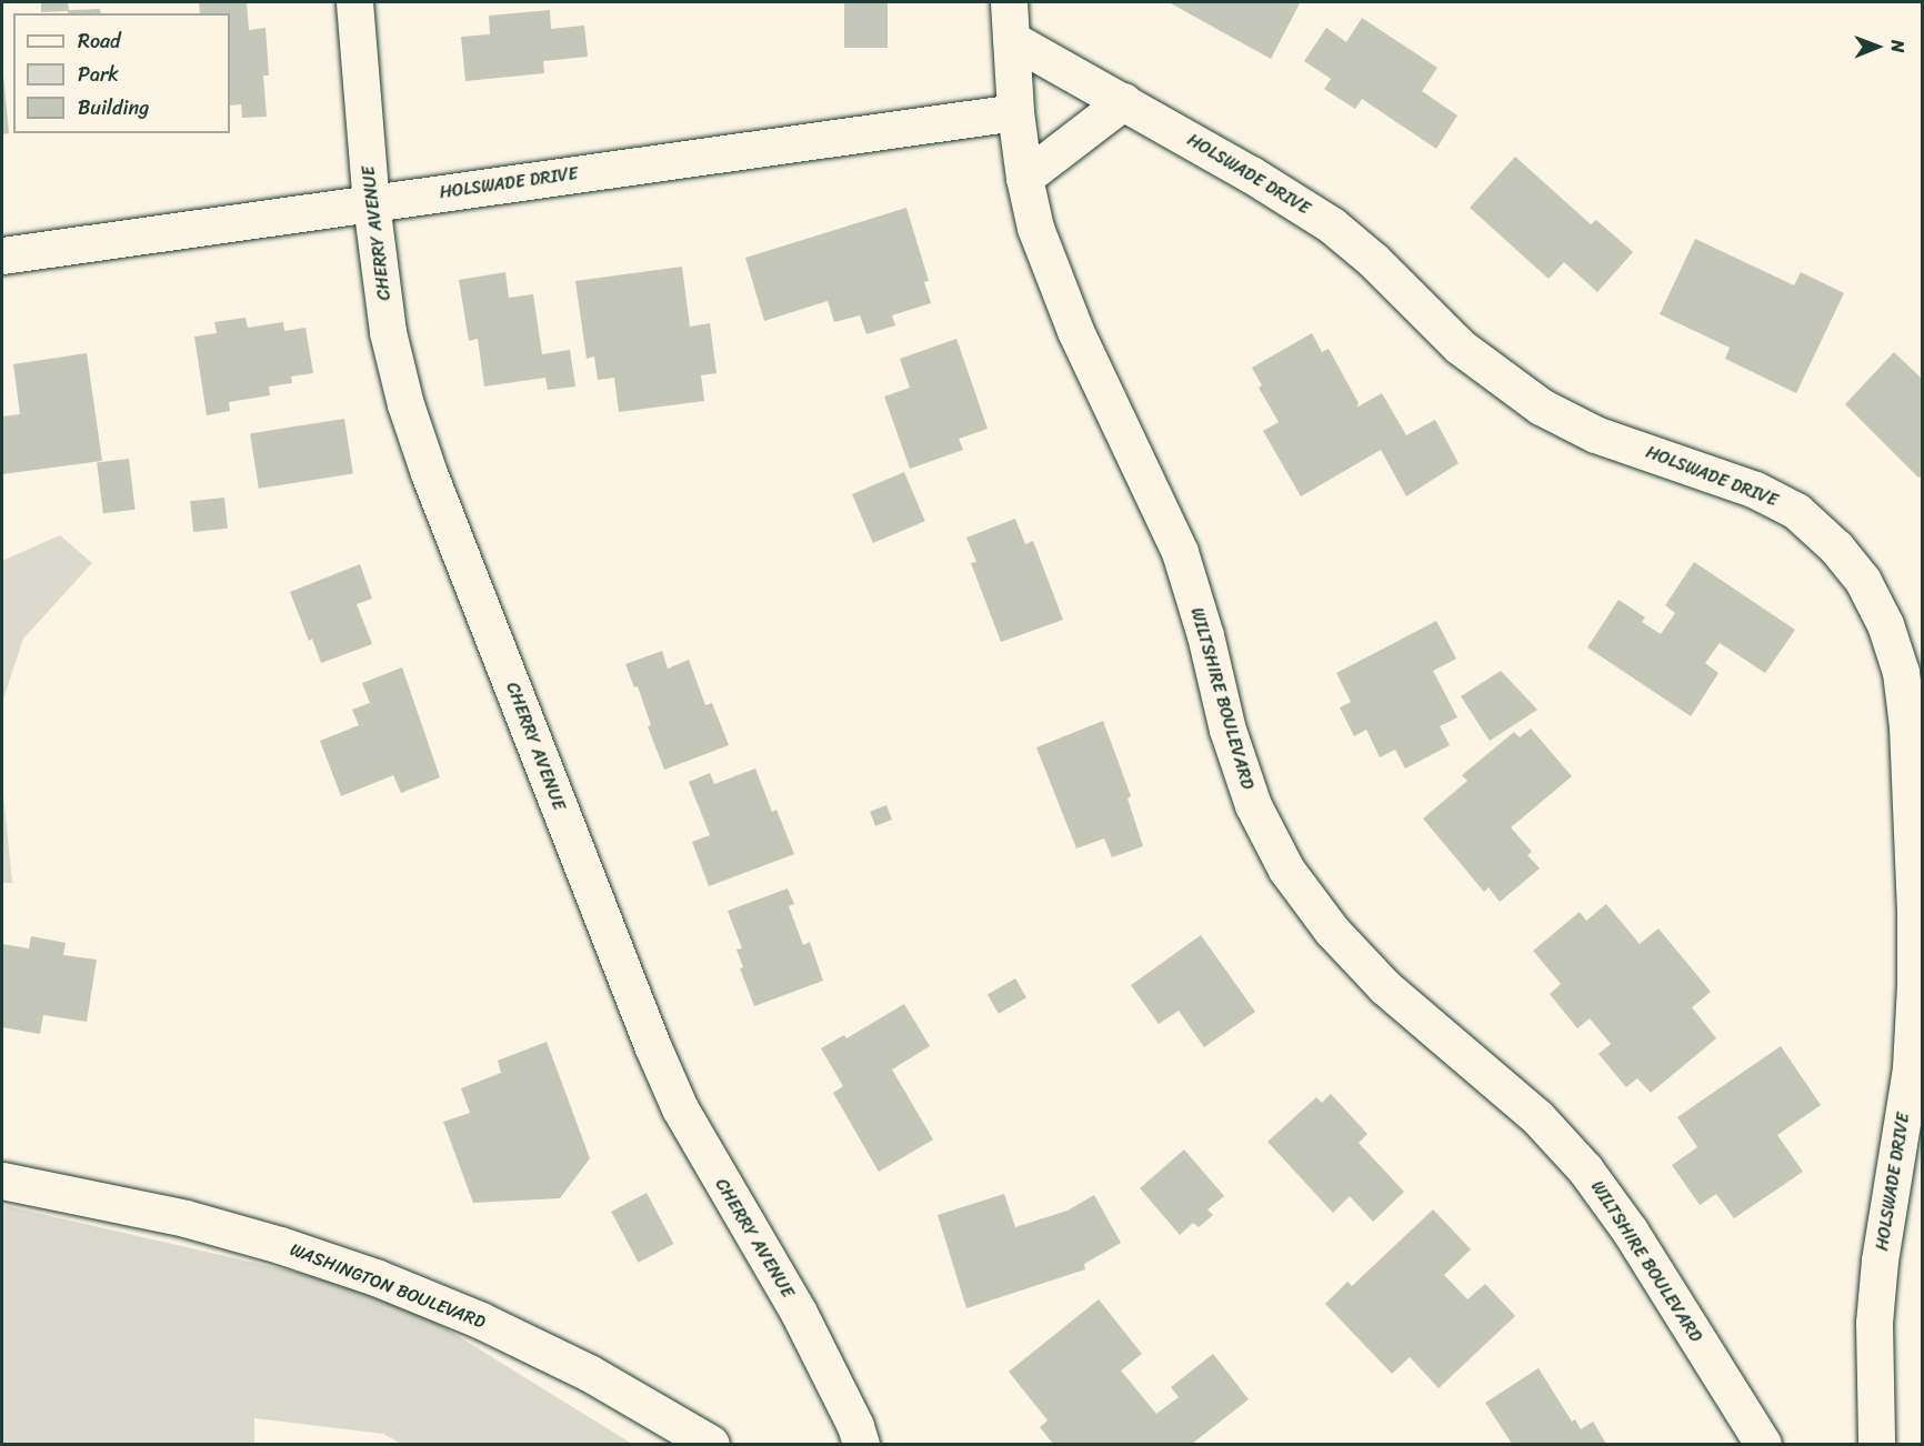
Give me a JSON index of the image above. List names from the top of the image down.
{
  "streets": {
    "street": [
      "HOLSWADE DRIVE",
      "CHERRY AVENUE",
      "WILTSHIRE BOULEVARD",
      "WASHINGTON BOULEVARD"
    ]
  },
  "crossings": [
    ["HOLSWADE DRIVE", "CHERRY AVENUE"],
    ["HOLSWADE DRIVE", "WILTSHIRE BOULEVARD"]
  ],
  "legend": ["Road", "Park", "Building"],
  "north": "right"
}
